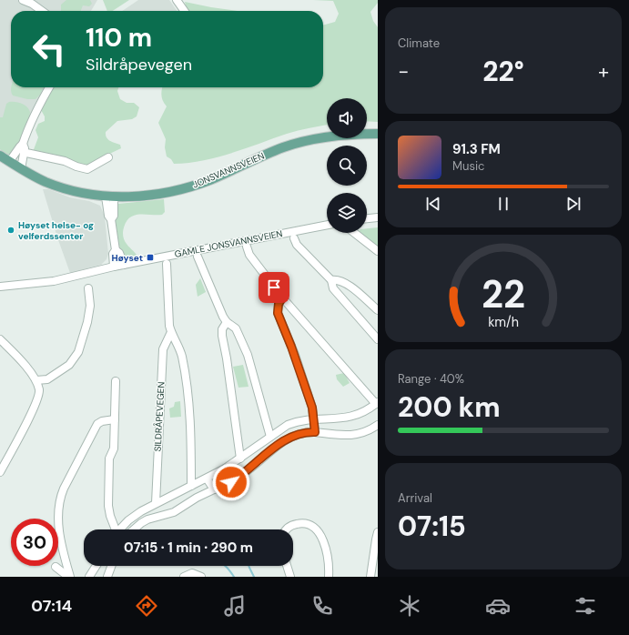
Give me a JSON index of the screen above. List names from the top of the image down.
{
  "streets": {
    "main road": ["JONSVANNSVEIEN"],
    "street": ["GAMLE JONSVANNSVEIEN", "SILDRÅPEVEGEN"]
  },
  "places": {
    "other": ["Høyset helse- og velferdssenter"],
    "transit": ["Høyset"]
  },
  "page": {
    "tile": [
      "Climate",
      ["Range · 40%", "200 km"],
      ["Arrival", "07:15"]
    ],
    "turn": ["110 m", "Sildråpevegen"],
    "heat": ["−", "22°", "+"],
    "song": ["91.3 FM", "Music"],
    "limit": "30",
    "trip": "07:15 · 1 min · 290 m",
    "tabs": "07:14",
    "gauge": ["22", "km/h"]
  }
}
